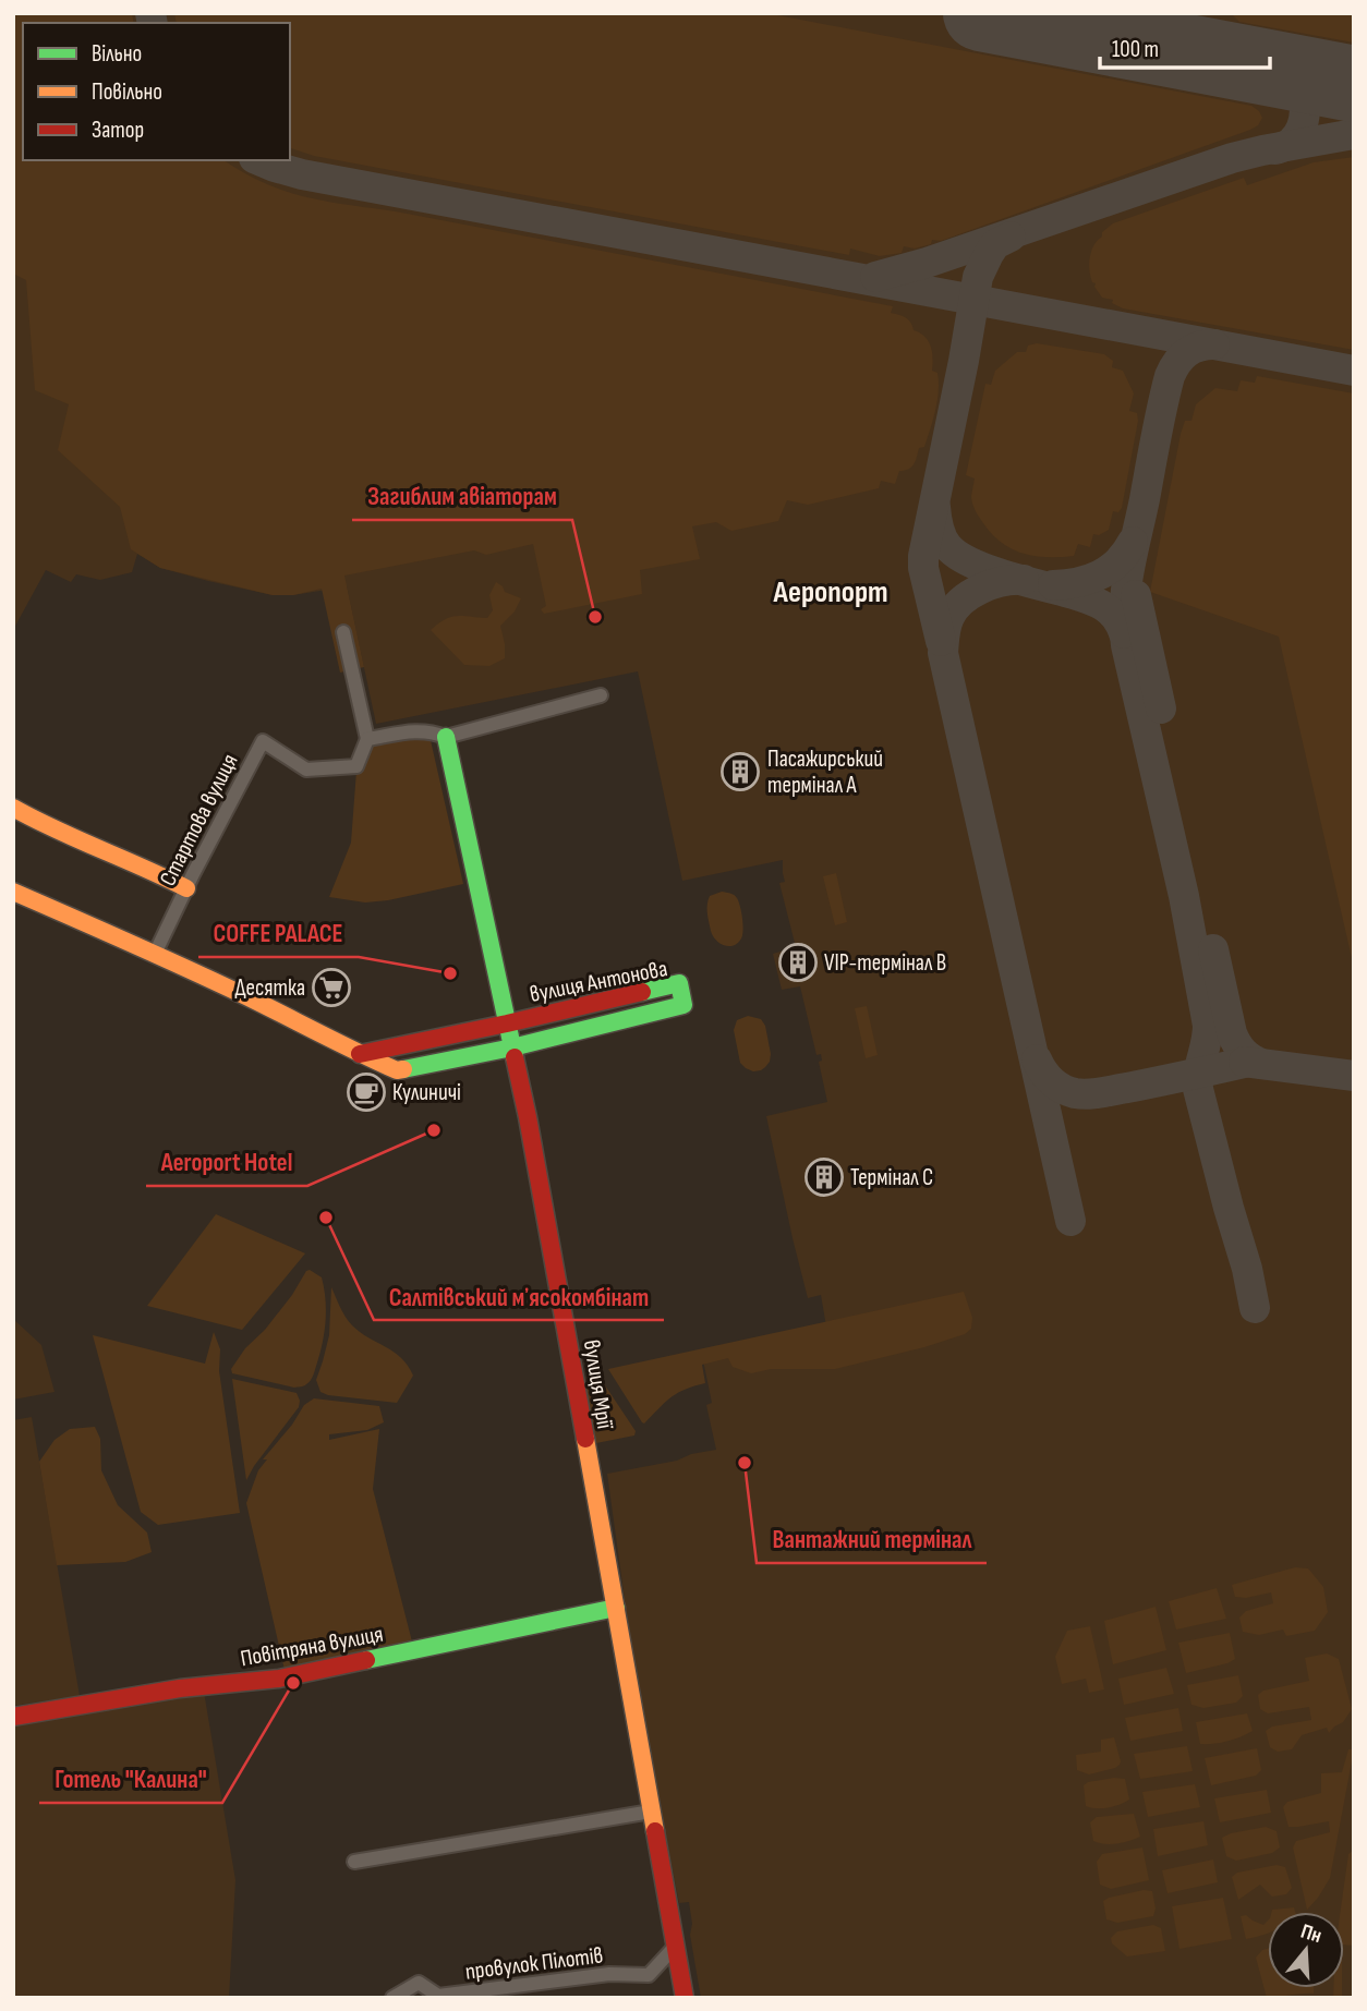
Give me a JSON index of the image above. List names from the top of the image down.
{
  "streets": {
    "street": [
      "Стартова вулиця",
      "вулиця Антонова",
      "вулиця Мрії",
      "Повітряна вулиця",
      "провулок Пілотів"
    ]
  },
  "crossings": [
    ["Стартова вулиця", "вулиця Антонова"],
    ["вулиця Антонова", "вулиця Мрії"],
    ["вулиця Мрії", "Повітряна вулиця"],
    ["вулиця Мрії", "провулок Пілотів"]
  ],
  "districts": ["Аеропорт"],
  "places": {
    "other": [
      "Загиблим авіаторам",
      "COFFE PALACE",
      "Aeroport Hotel",
      "Салтівський мʼясокомбінат",
      "Вантажний термінал",
      "Готель \"Калина\""
    ],
    "building": ["Пасажирський термінал A", "VIP-термінал B", "Термінал C"],
    "supermarket": ["Десятка"],
    "cafe": ["Кулиничі"]
  },
  "legend": ["Вільно", "Повільно", "Затор"],
  "scale_bar": "100 m",
  "north": "top"
}
